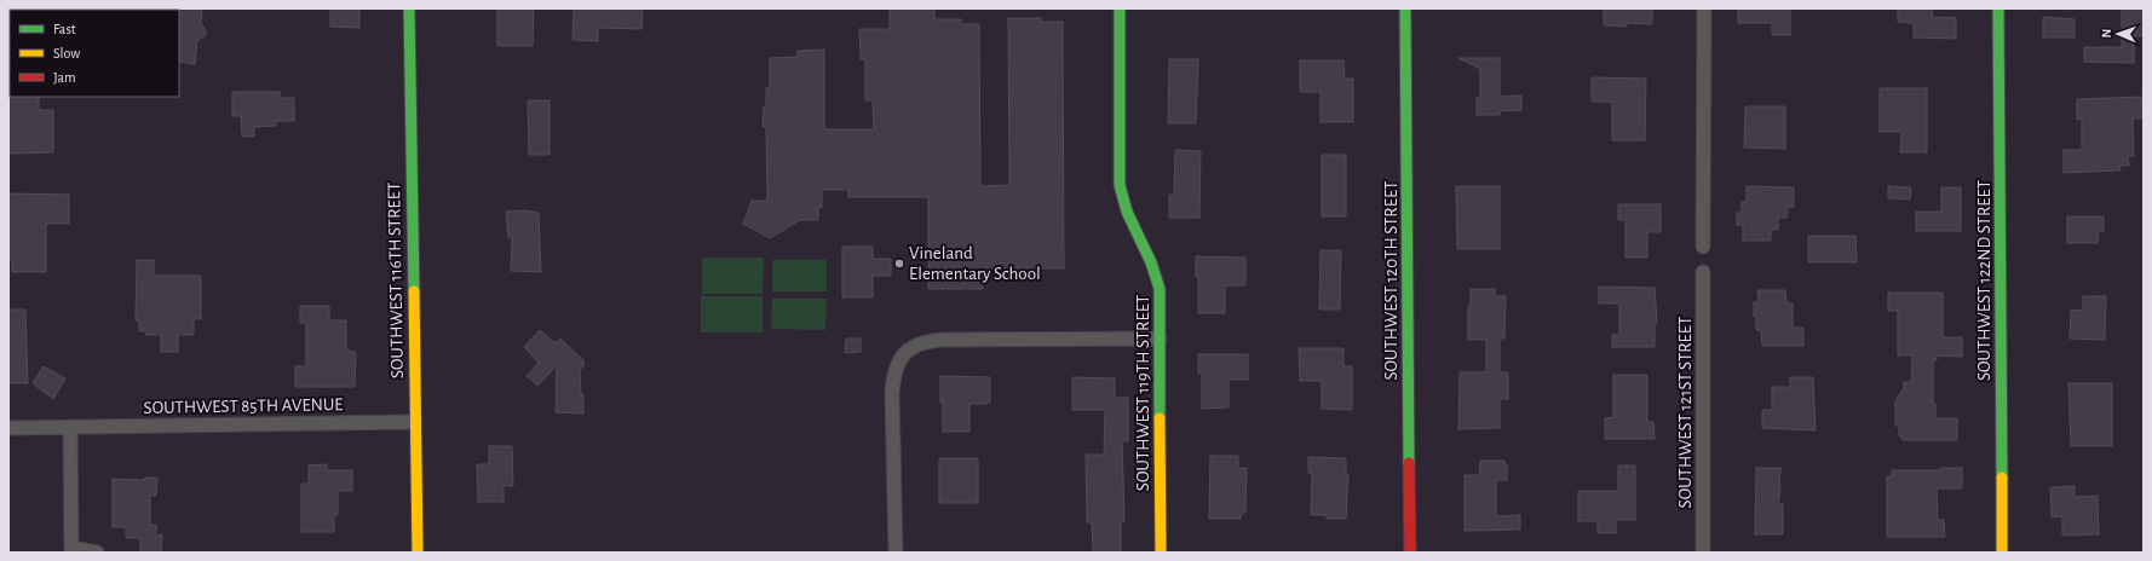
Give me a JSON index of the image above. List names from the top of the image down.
{
  "streets": {
    "street": [
      "SOUTHWEST 116TH STREET",
      "SOUTHWEST 120TH STREET",
      "SOUTHWEST 122ND STREET",
      "SOUTHWEST 119TH STREET",
      "SOUTHWEST 85TH AVENUE",
      "SOUTHWEST 121ST STREET"
    ]
  },
  "crossings": [
    ["SOUTHWEST 116TH STREET", "SOUTHWEST 85TH AVENUE"]
  ],
  "places": ["Vineland Elementary School"],
  "legend": ["Fast", "Slow", "Jam"],
  "north": "left"
}
